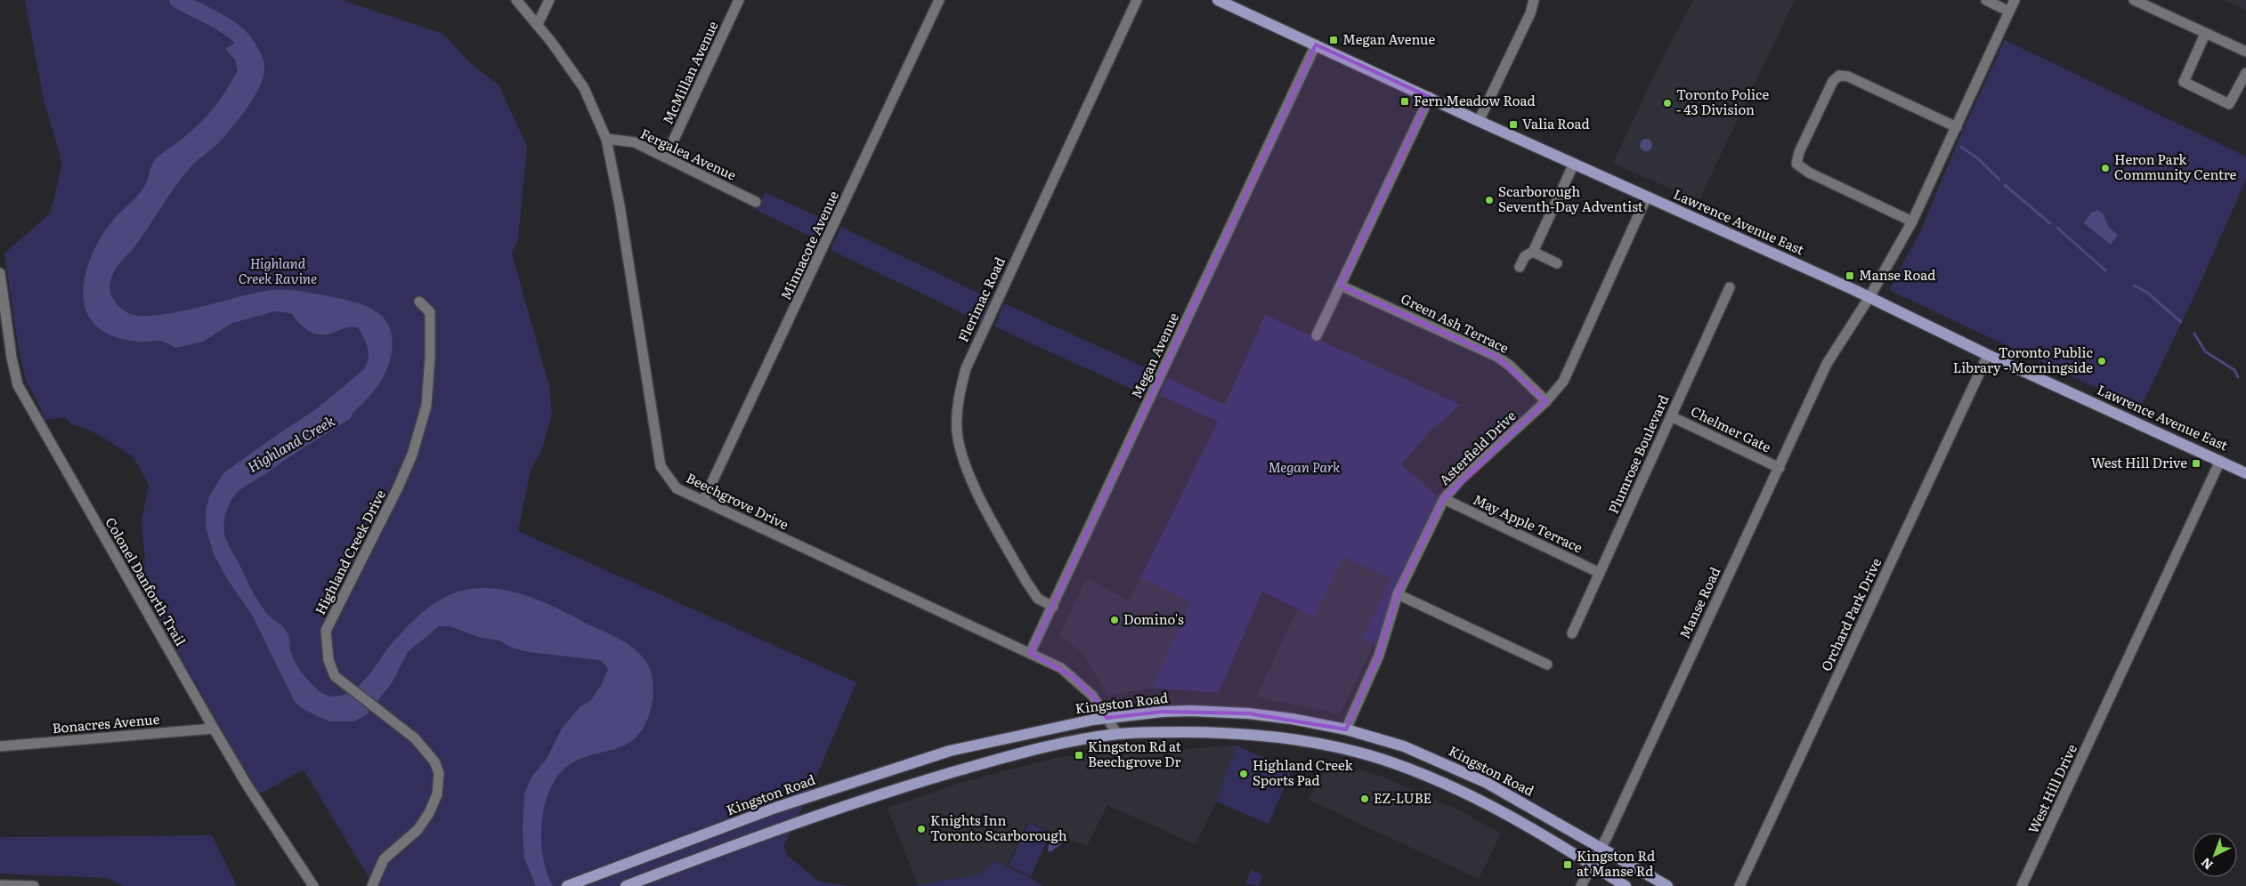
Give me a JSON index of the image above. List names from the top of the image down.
{
  "streets": {
    "main road": ["Lawrence Avenue East", "Kingston Road"],
    "street": [
      "McMillan Avenue",
      "Fergalea Avenue",
      "Minnacote Avenue",
      "Flerimac Road",
      "Green Ash Terrace",
      "Megan Avenue",
      "Chelmer Gate",
      "Asterfield Drive",
      "Plumrose Boulevard",
      "Beechgrove Drive",
      "May Apple Terrace",
      "Highland Creek Drive",
      "Colonel Danforth Trail",
      "Manse Road",
      "Orchard Park Drive",
      "Bonacres Avenue",
      "West Hill Drive"
    ]
  },
  "crossings": [
    ["McMillan Avenue", "Fergalea Avenue"],
    ["Fergalea Avenue", "Beechgrove Drive"],
    ["Lawrence Avenue East", "Megan Avenue"],
    ["Lawrence Avenue East", "Asterfield Drive"],
    ["Lawrence Avenue East", "Manse Road"],
    ["Lawrence Avenue East", "Orchard Park Drive"],
    ["Lawrence Avenue East", "West Hill Drive"],
    ["Minnacote Avenue", "Beechgrove Drive"],
    ["Flerimac Road", "Megan Avenue"],
    ["Green Ash Terrace", "Asterfield Drive"],
    ["Megan Avenue", "Beechgrove Drive"],
    ["Chelmer Gate", "Plumrose Boulevard"],
    ["Chelmer Gate", "Manse Road"],
    ["Asterfield Drive", "May Apple Terrace"],
    ["Asterfield Drive", "Kingston Road"],
    ["Plumrose Boulevard", "May Apple Terrace"],
    ["Beechgrove Drive", "Kingston Road"],
    ["Colonel Danforth Trail", "Bonacres Avenue"],
    ["Manse Road", "Kingston Road"]
  ],
  "water": ["Highland Creek"],
  "parks": ["Highland Creek Ravine", "Megan Park"],
  "places": {
    "transit": [
      "Megan Avenue",
      "Fern Meadow Road",
      "Valia Road",
      "Manse Road",
      "West Hill Drive",
      "Kingston Rd at Beechgrove Dr",
      "Kingston Rd at Manse Rd"
    ],
    "other": [
      "Toronto Police - 43 Division",
      "Heron Park Community Centre",
      "Scarborough Seventh-Day Adventist",
      "Toronto Public Library - Morningside",
      "Domino's",
      "Highland Creek Sports Pad",
      "EZ-LUBE",
      "Knights Inn Toronto Scarborough"
    ]
  },
  "north": "bottom left"
}
